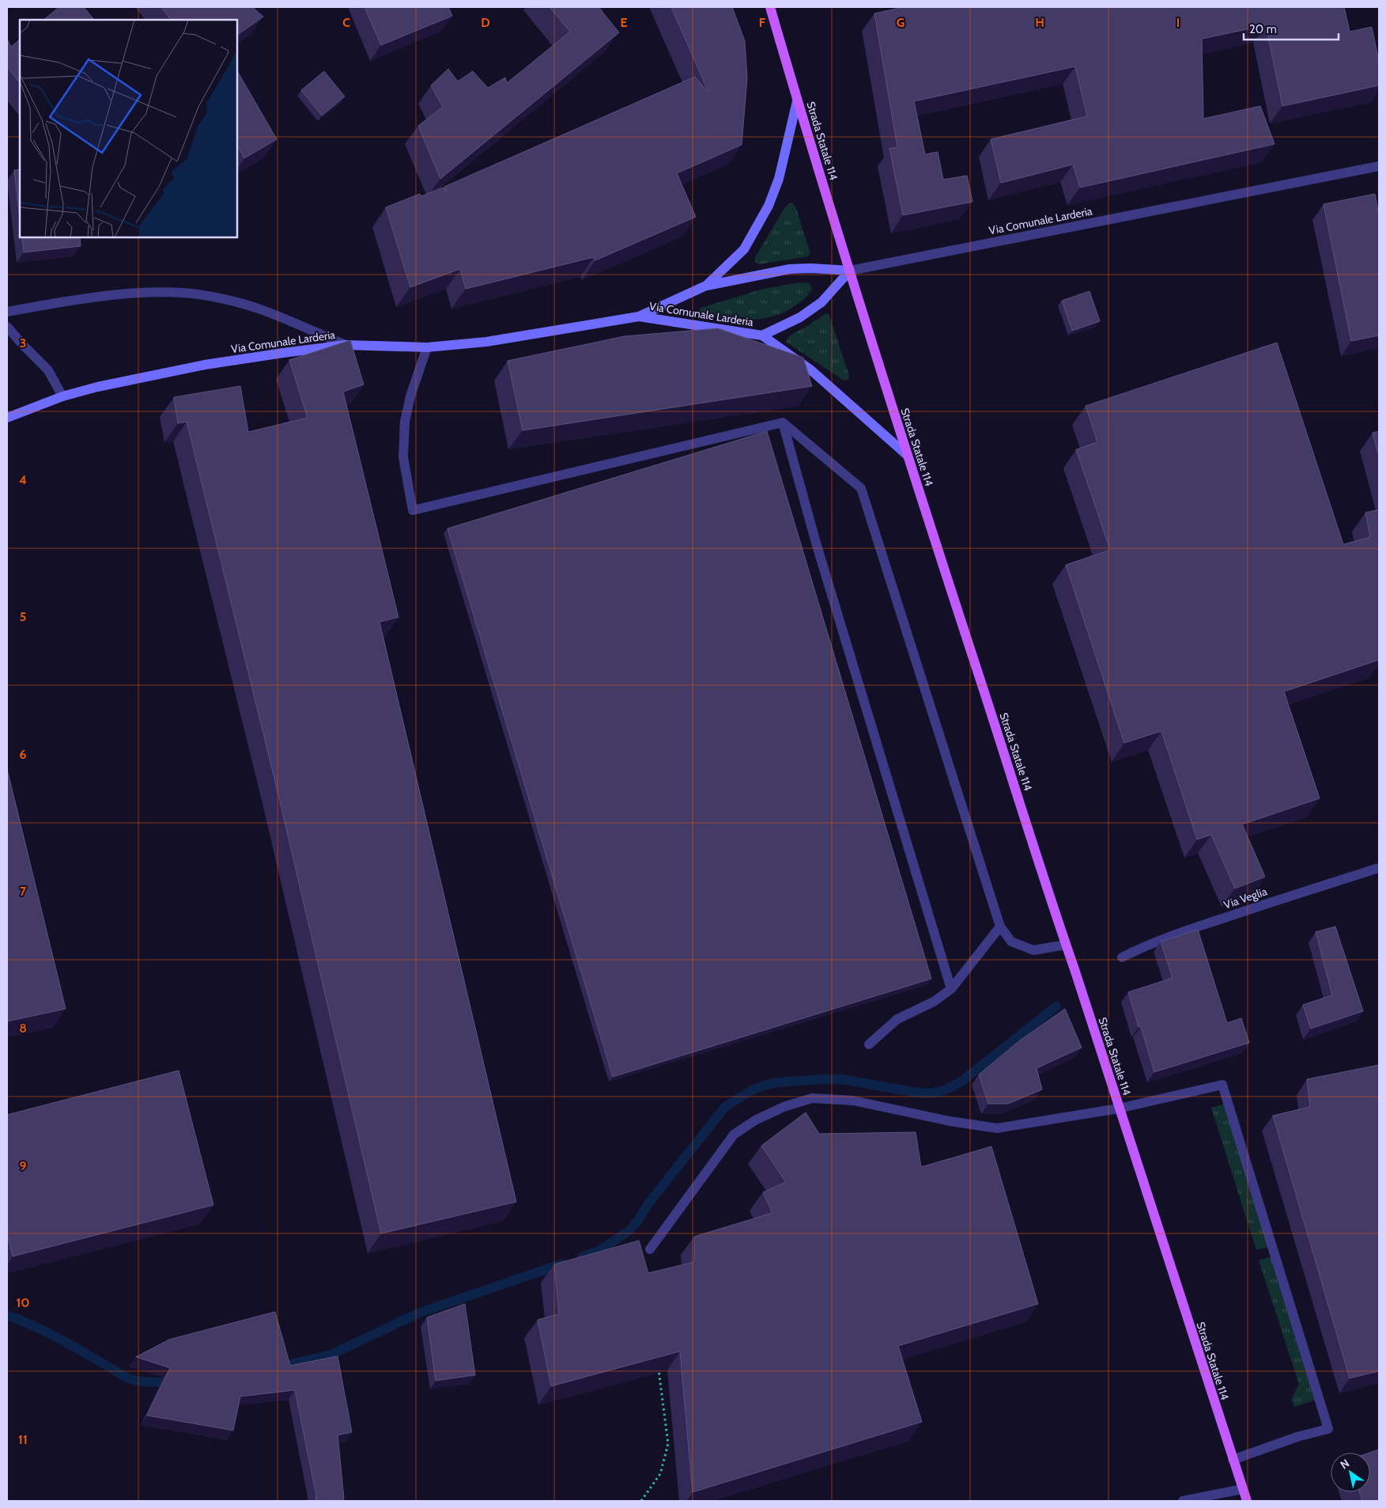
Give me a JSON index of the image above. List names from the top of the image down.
{
  "streets": {
    "main road": ["Strada Statale 114"],
    "street": ["Via Comunale Larderia", "Via Veglia"]
  },
  "crossings": [
    ["Strada Statale 114", "Via Comunale Larderia"]
  ],
  "scale_bar": "20 m",
  "north": "top left",
  "grid": {
    "columns": [
      "C",
      "D",
      "E",
      "F",
      "G",
      "H",
      "I"
    ],
    "rows": [
      "3",
      "4",
      "5",
      "6",
      "7",
      "8",
      "9",
      "10",
      "11"
    ]
  }
}
